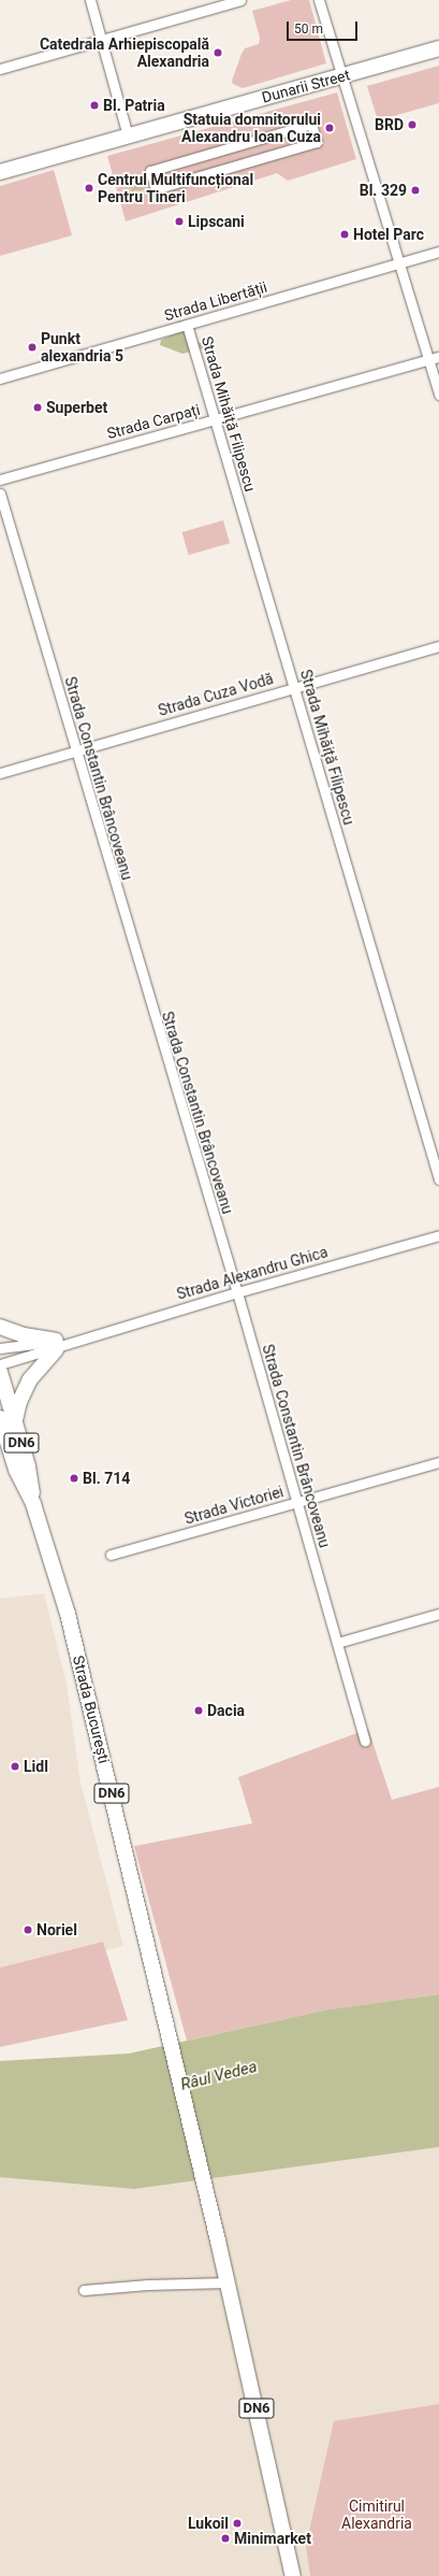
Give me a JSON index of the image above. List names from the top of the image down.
{
  "streets": {
    "main road": ["Dunarii Street", "DN6", "Strada București"],
    "street": [
      "Strada Libertății",
      "Strada Mihăiță Filipescu",
      "Strada Carpați",
      "Strada Cuza Vodă",
      "Strada Constantin Brâncoveanu",
      "Strada Alexandru Ghica",
      "Strada Victoriei"
    ]
  },
  "crossings": [
    ["Strada Libertății", "Strada Mihăiță Filipescu"],
    ["Strada Mihăiță Filipescu", "Strada Carpați"],
    ["Strada Mihăiță Filipescu", "Strada Cuza Vodă"],
    ["Strada Cuza Vodă", "Strada Constantin Brâncoveanu"],
    ["Strada Constantin Brâncoveanu", "Strada Alexandru Ghica"],
    ["Strada Constantin Brâncoveanu", "Strada Victoriei"],
    ["DN6", "Strada București"]
  ],
  "water": ["Râul Vedea"],
  "parks": ["Cimitirul Alexandria"],
  "places": [
    "Catedrala Arhiepiscopală Alexandria",
    "Bl. Patria",
    "BRD",
    "Statuia domnitorului Alexandru Ioan Cuza",
    "Centrul Multifuncțional Pentru Tineri",
    "Bl. 329",
    "Lipscani",
    "Hotel Parc",
    "Punkt alexandria 5",
    "Superbet",
    "Bl. 714",
    "Dacia",
    "Lidl",
    "Noriel",
    "Lukoil",
    "Minimarket"
  ],
  "scale_bar": "50 m"
}
